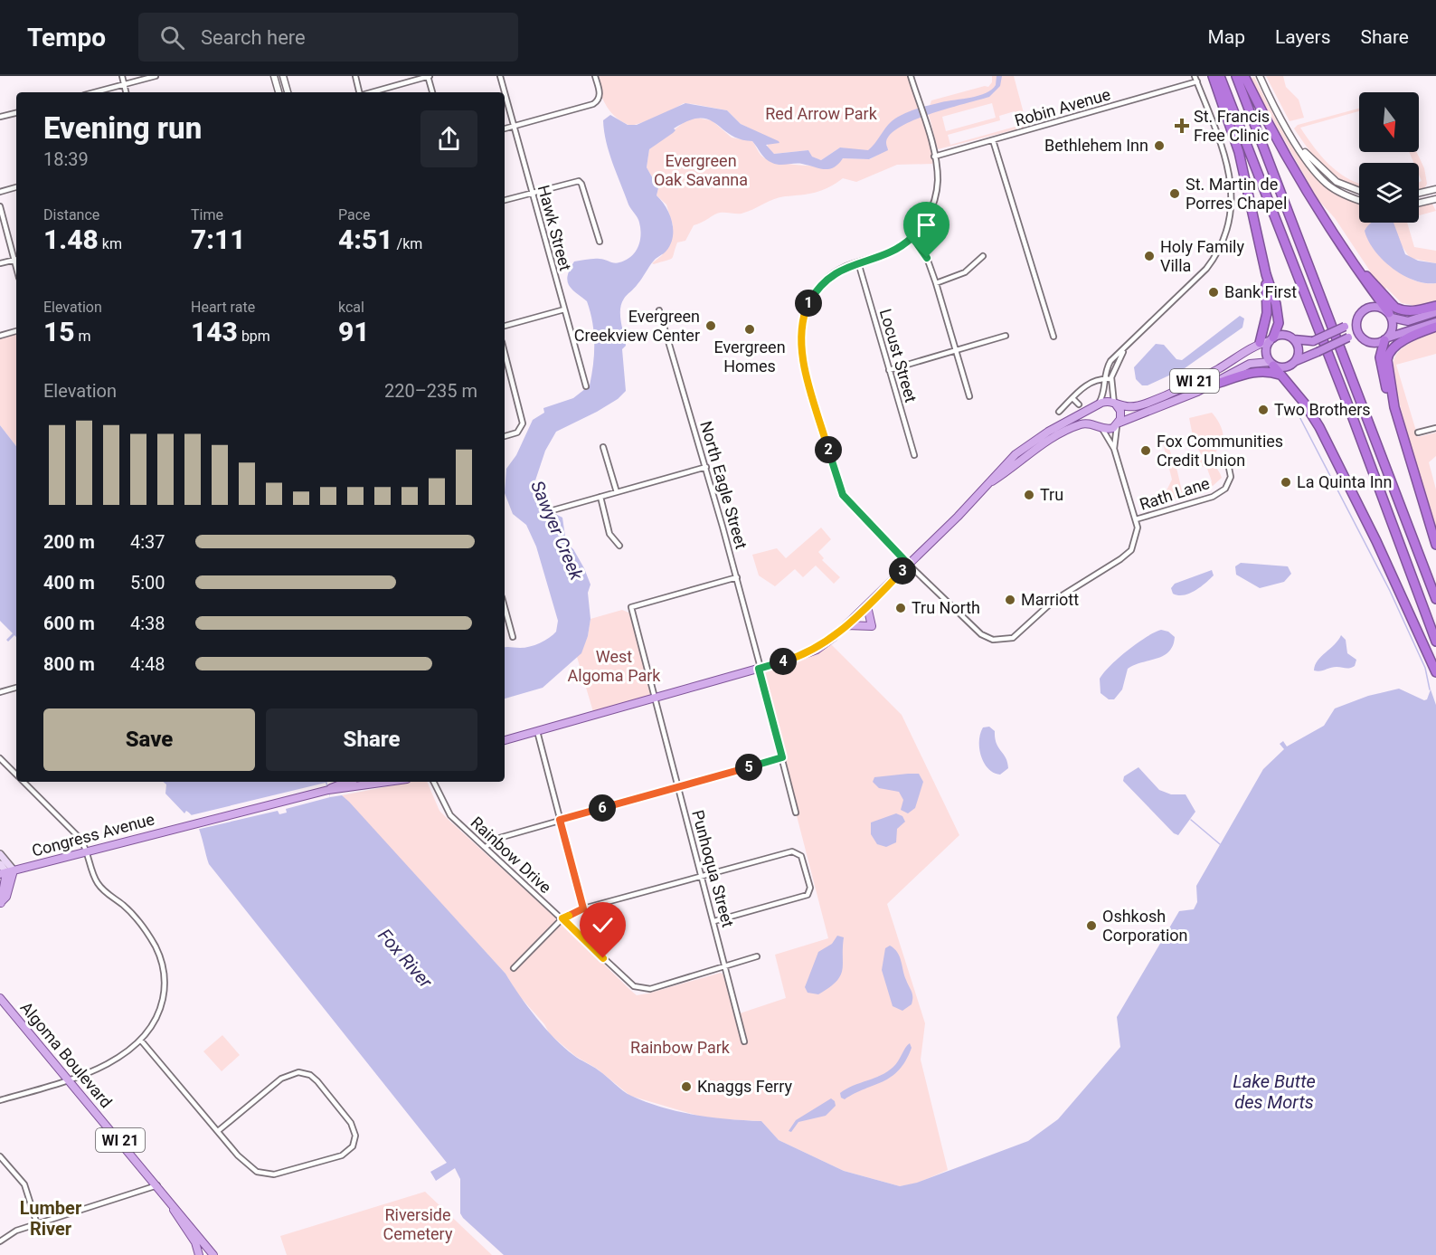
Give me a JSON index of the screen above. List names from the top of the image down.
{
  "streets": {
    "main road": ["WI 21", "Congress Avenue", "Algoma Boulevard"],
    "street": [
      "Robin Avenue",
      "Hawk Street",
      "Locust Street",
      "North Eagle Street",
      "Rath Lane",
      "Rainbow Drive",
      "Punhoqua Street"
    ]
  },
  "crossings": [
    ["North Eagle Street", "Punhoqua Street"],
    ["Rainbow Drive", "Punhoqua Street"]
  ],
  "districts": ["Lumber River"],
  "water": ["Sawyer Creek", "Fox River", "Lake Butte des Morts"],
  "parks": [
    "Red Arrow Park",
    "Evergreen Oak Savanna",
    "West Algoma Park",
    "Rainbow Park",
    "Riverside Cemetery"
  ],
  "places": {
    "health": ["St. Francis Free Clinic"],
    "other": [
      "Bethlehem Inn",
      "St. Martin de Porres Chapel",
      "Holy Family Villa",
      "Bank First",
      "Evergreen Creekview Center",
      "Evergreen Homes",
      "Two Brothers",
      "Fox Communities Credit Union",
      "La Quinta Inn",
      "Tru",
      "Marriott",
      "Tru North",
      "Oshkosh Corporation",
      "Knaggs Ferry"
    ]
  },
  "north": "bottom",
  "page": {
    "header": "Tempo",
    "search": "Search here",
    "nav": ["Map", "Layers", "Share"],
    "heading": ["Evening run", "18:39"],
    "stats": [
      ["Distance", "1.48 km"],
      ["Time", "7:11"],
      ["Pace", "4:51 /km"],
      ["Elevation", "15 m"],
      ["Heart rate", "143 bpm"],
      ["kcal", "91"]
    ],
    "pins": [
      "1",
      "2",
      "3",
      "4",
      "5",
      "6"
    ],
    "chart": ["Elevation", "220–235 m"],
    "list": [
      {
        "name": "200 m",
        "note": "4:37"
      },
      {
        "name": "400 m",
        "note": "5:00"
      },
      {
        "name": "600 m",
        "note": "4:38"
      },
      {
        "name": "800 m",
        "note": "4:48"
      }
    ],
    "buttons": ["Save", "Share"]
  }
}
